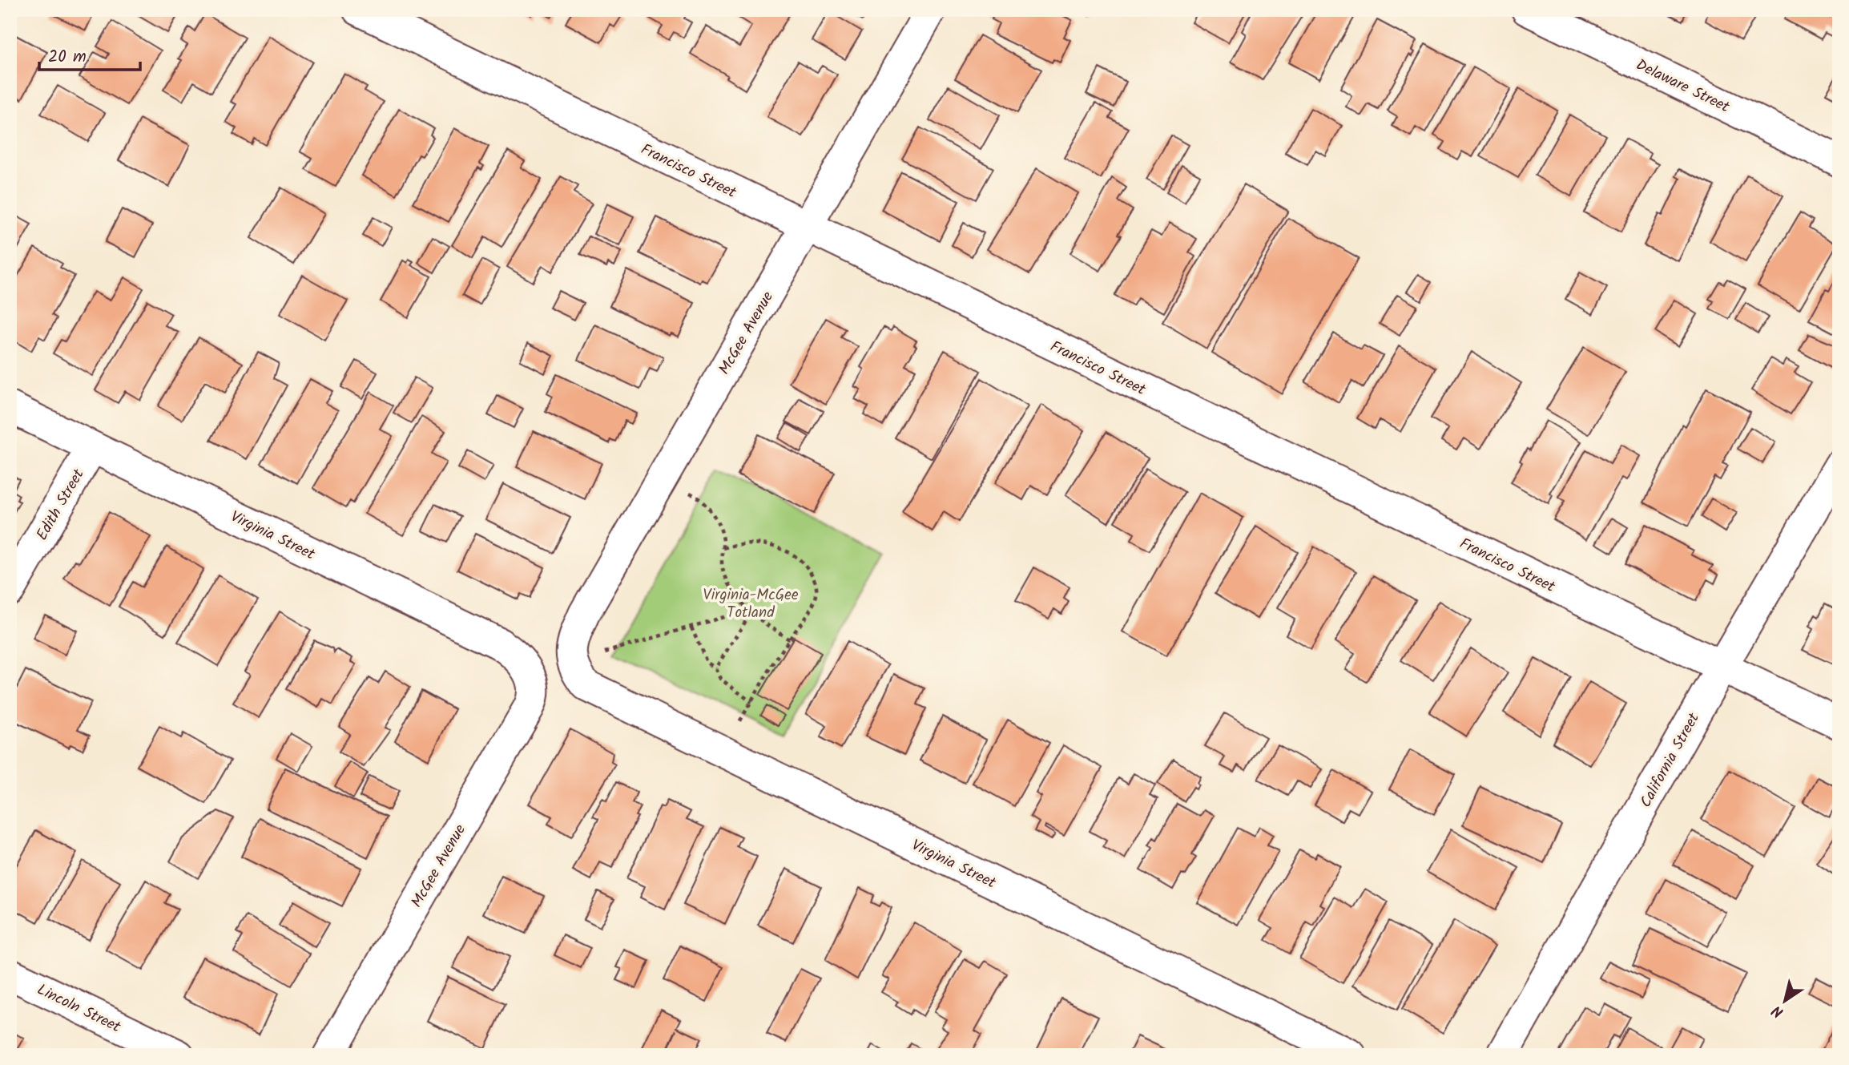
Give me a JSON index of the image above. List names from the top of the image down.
{
  "streets": {
    "street": [
      "Delaware Street",
      "Francisco Street",
      "McGee Avenue",
      "Edith Street",
      "Virginia Street",
      "California Street",
      "Lincoln Street"
    ]
  },
  "crossings": [
    ["Francisco Street", "McGee Avenue"],
    ["Francisco Street", "California Street"],
    ["McGee Avenue", "Virginia Street"],
    ["Edith Street", "Virginia Street"]
  ],
  "parks": ["Virginia-McGee Totland"],
  "scale_bar": "20 m",
  "north": "bottom left"
}
